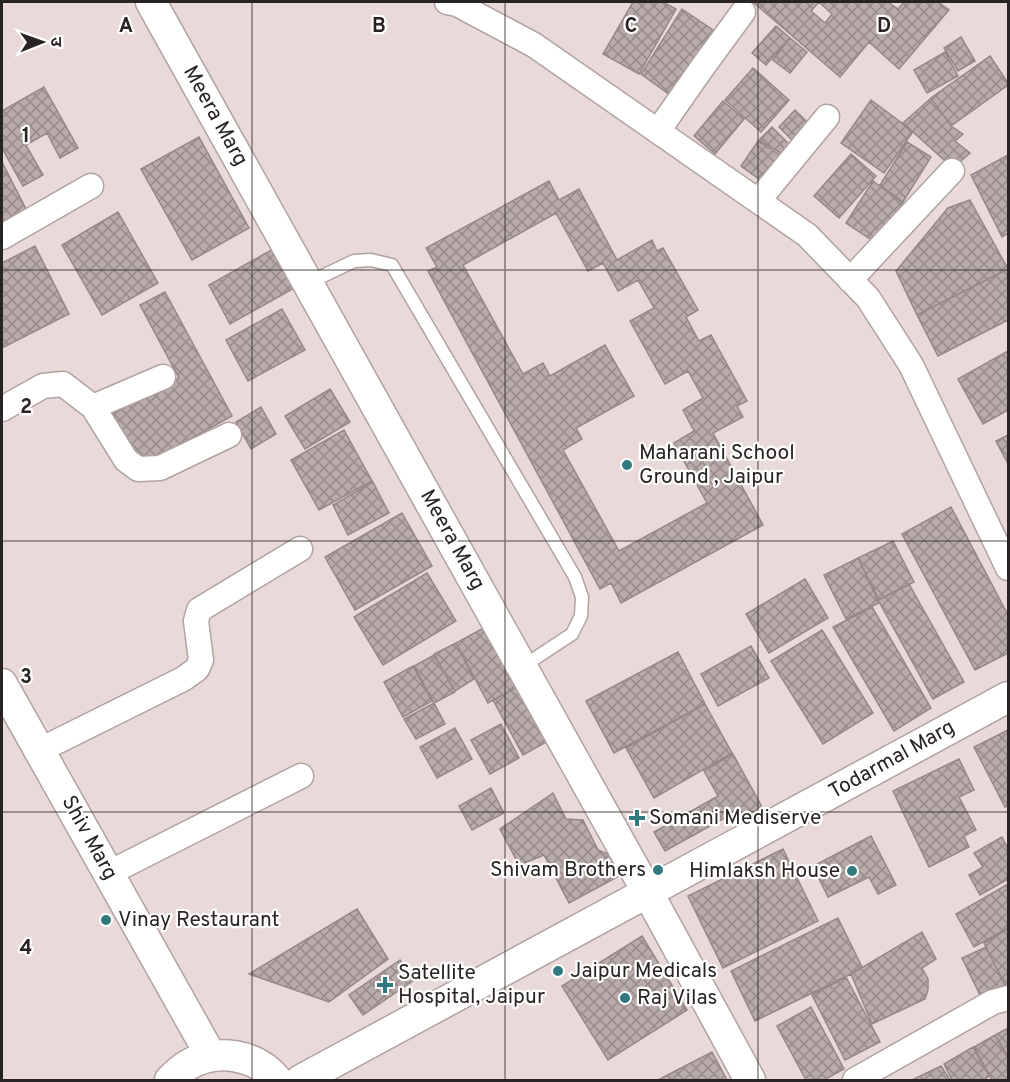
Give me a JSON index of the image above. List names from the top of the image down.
{
  "streets": {
    "street": ["Meera Marg", "Todarmal Marg", "Shiv Marg"]
  },
  "crossings": [
    ["Meera Marg", "Todarmal Marg"]
  ],
  "places": {
    "other": [
      "Maharani School Ground , Jaipur",
      "Shivam Brothers",
      "Himlaksh House",
      "Vinay Restaurant",
      "Jaipur Medicals",
      "Raj Vilas"
    ],
    "health": ["Somani Mediserve", "Satellite Hospital, Jaipur"]
  },
  "north": "right",
  "grid": {
    "columns": [
      "A",
      "B",
      "C",
      "D"
    ],
    "rows": [
      "1",
      "2",
      "3",
      "4"
    ]
  }
}
